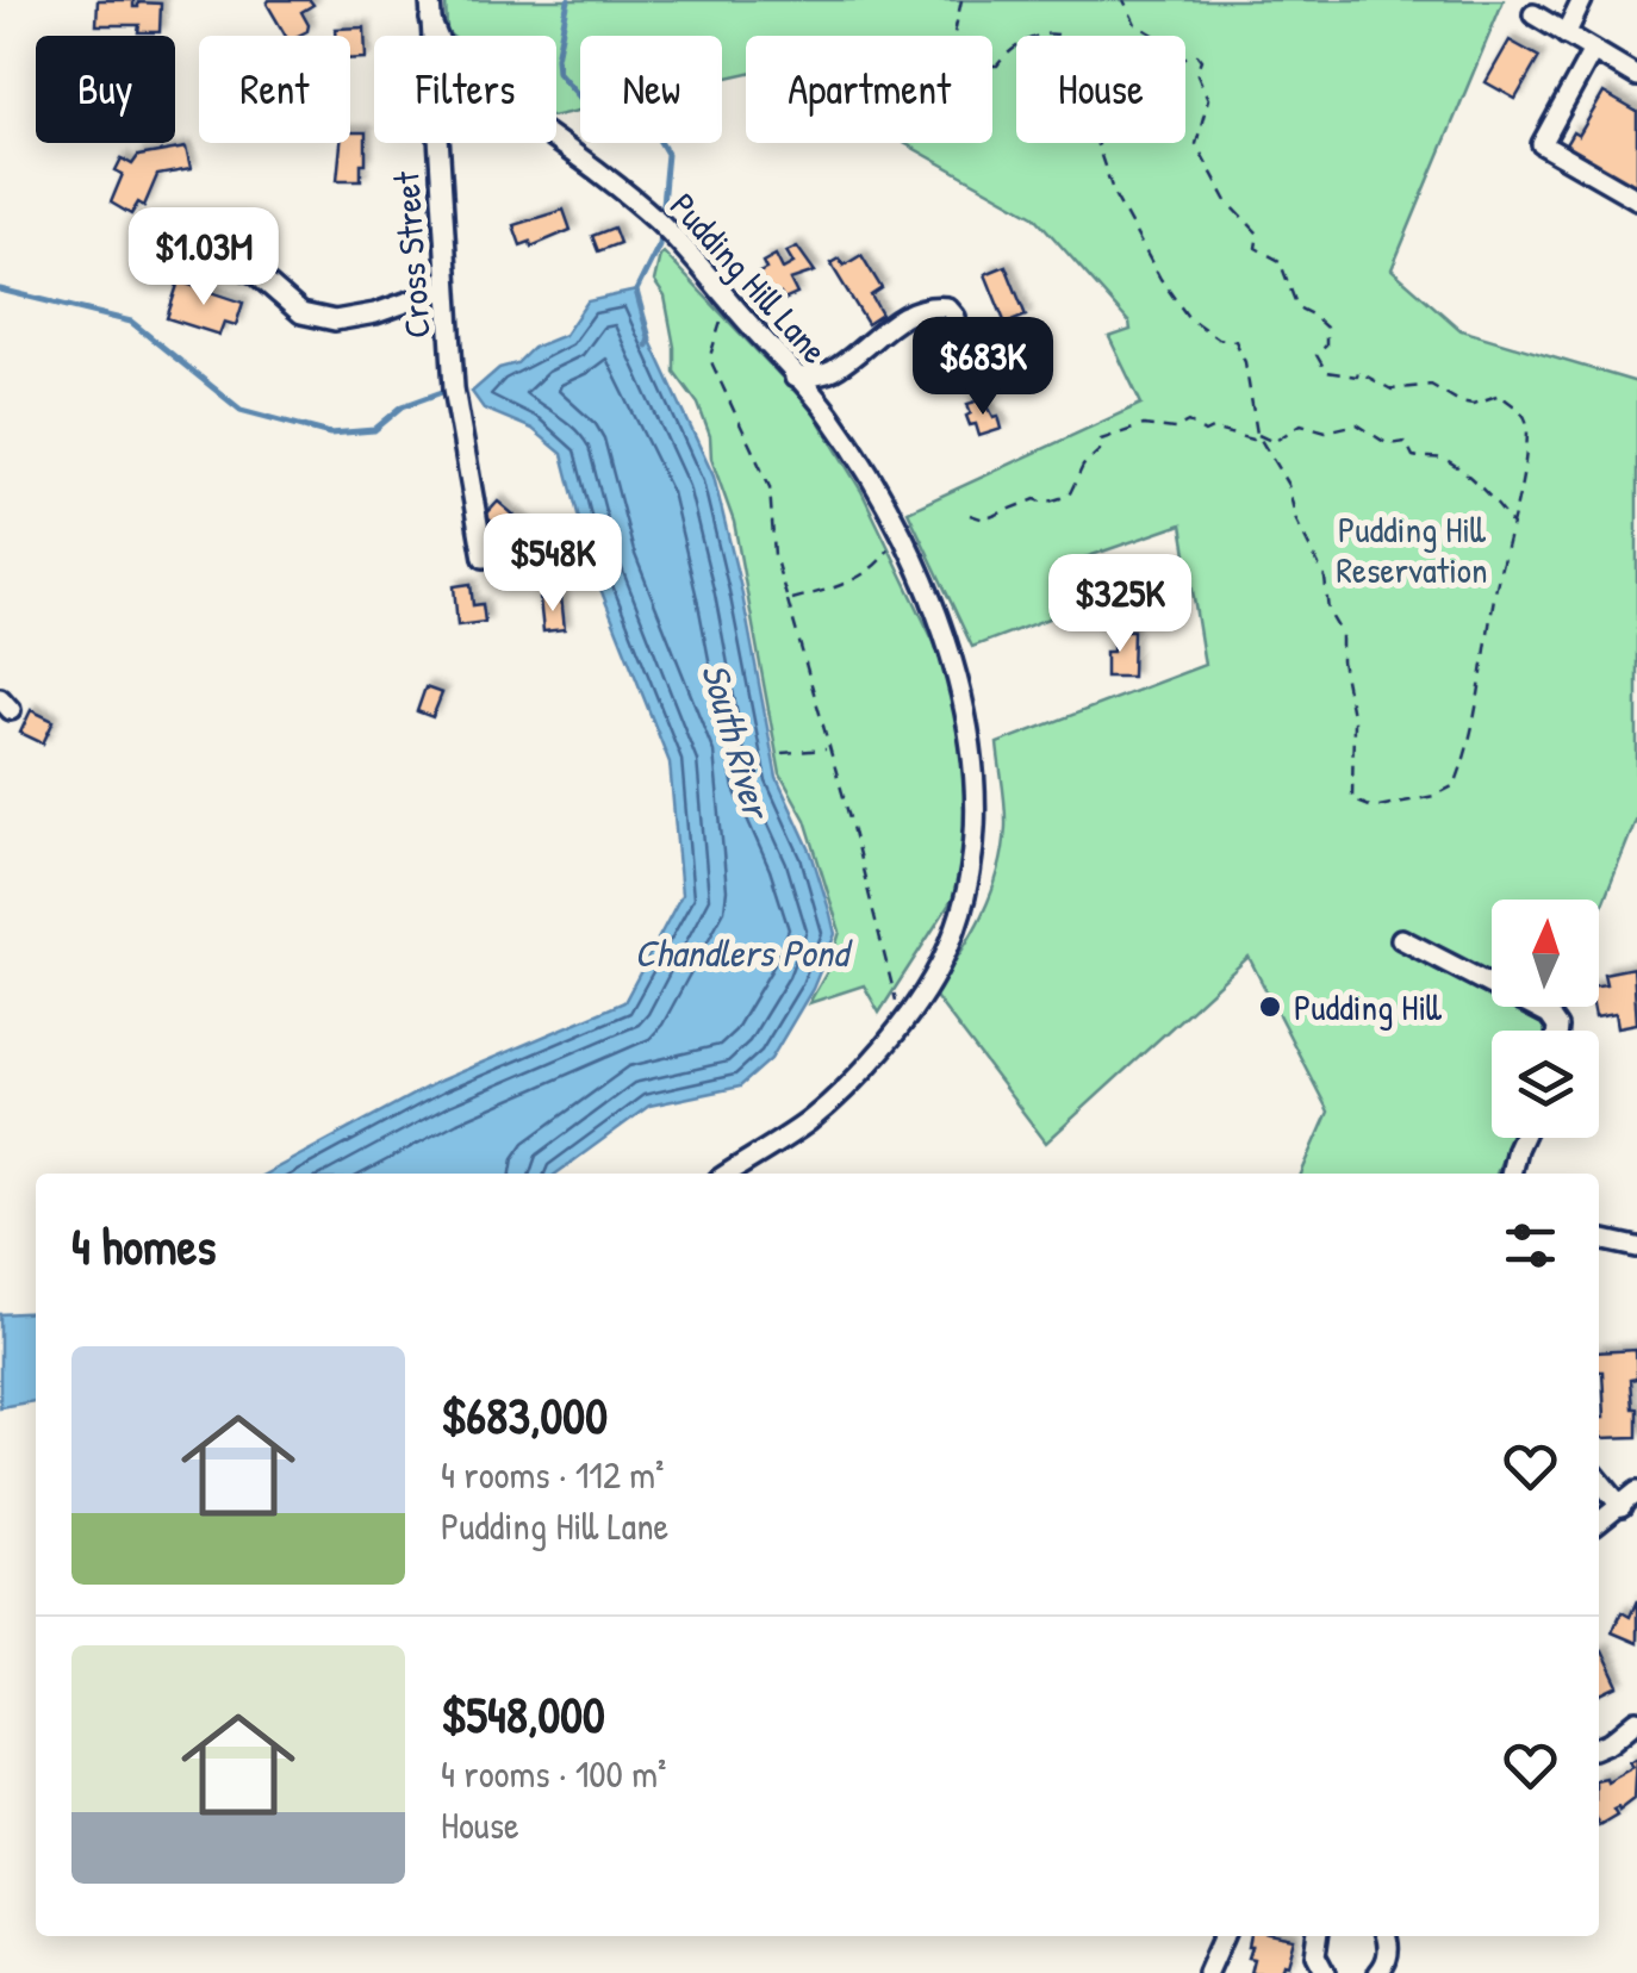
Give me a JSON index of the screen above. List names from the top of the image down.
{
  "streets": {
    "street": ["Cross Street", "Pudding Hill Lane"]
  },
  "crossings": [
    ["Cross Street", "Pudding Hill Lane"]
  ],
  "water": ["South River", "Chandlers Pond"],
  "parks": ["Pudding Hill Reservation"],
  "places": ["Pudding Hill"],
  "north": "top",
  "page": {
    "chip": [
      "Buy",
      "Rent",
      "Filters",
      "New",
      "Apartment",
      "House"
    ],
    "price": [
      "$1.03M",
      "$683K",
      "$548K",
      "$325K"
    ],
    "heading": "4 homes",
    "list": [
      {
        "name": "$683,000",
        "note": "4 rooms · 112 m² · Pudding Hill Lane"
      },
      {
        "name": "$548,000",
        "note": "4 rooms · 100 m² · House"
      }
    ]
  }
}
